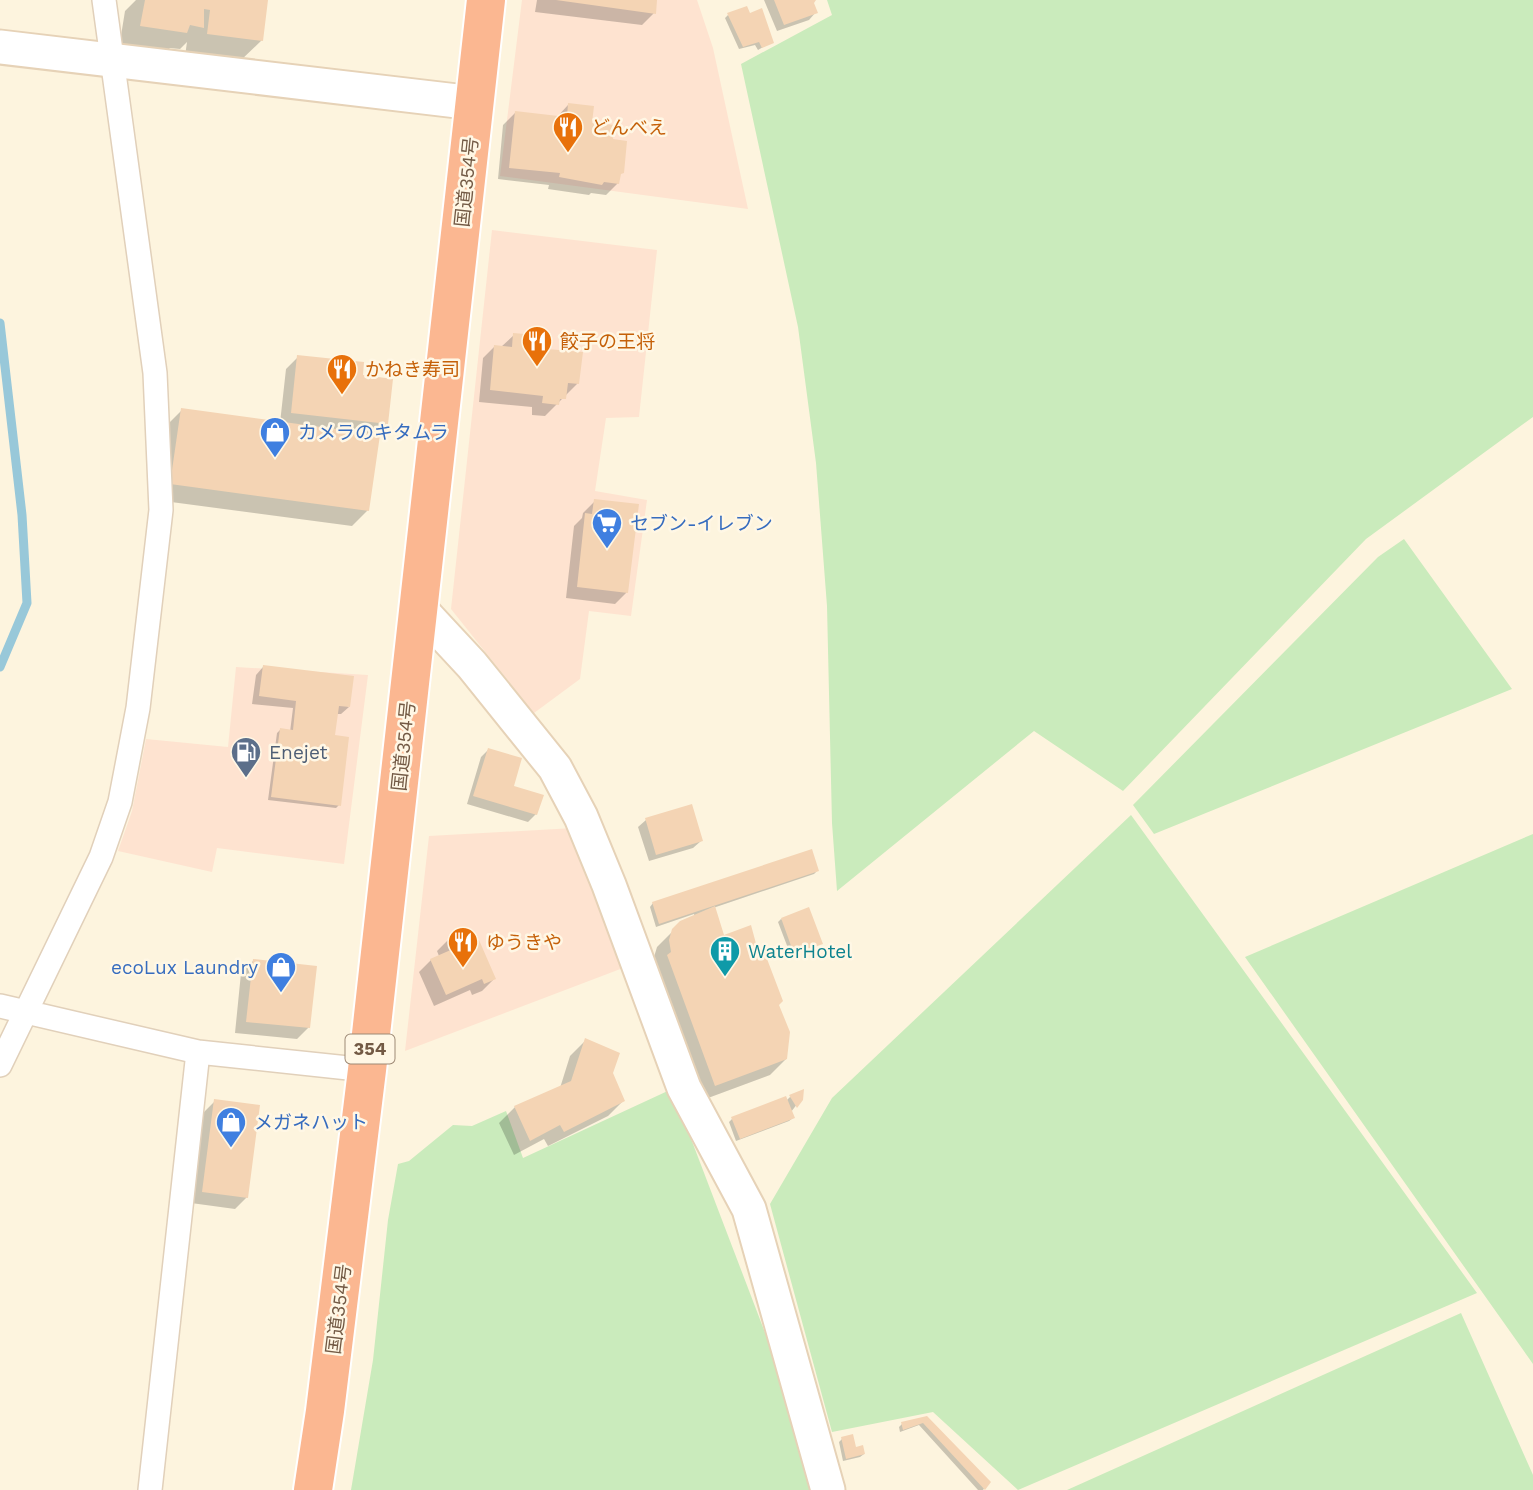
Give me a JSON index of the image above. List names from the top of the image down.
{
  "streets": {
    "highway": ["国道354号", "354"]
  },
  "places": {
    "restaurant": [
      "どんべえ",
      "餃子の王将",
      "かねき寿司",
      "ゆうきや"
    ],
    "shop": ["カメラのキタムラ", "ecoLux Laundry", "メガネハット"],
    "supermarket": ["セブン-イレブン"],
    "fuel station": ["Enejet"],
    "building": ["WaterHotel"]
  }
}
